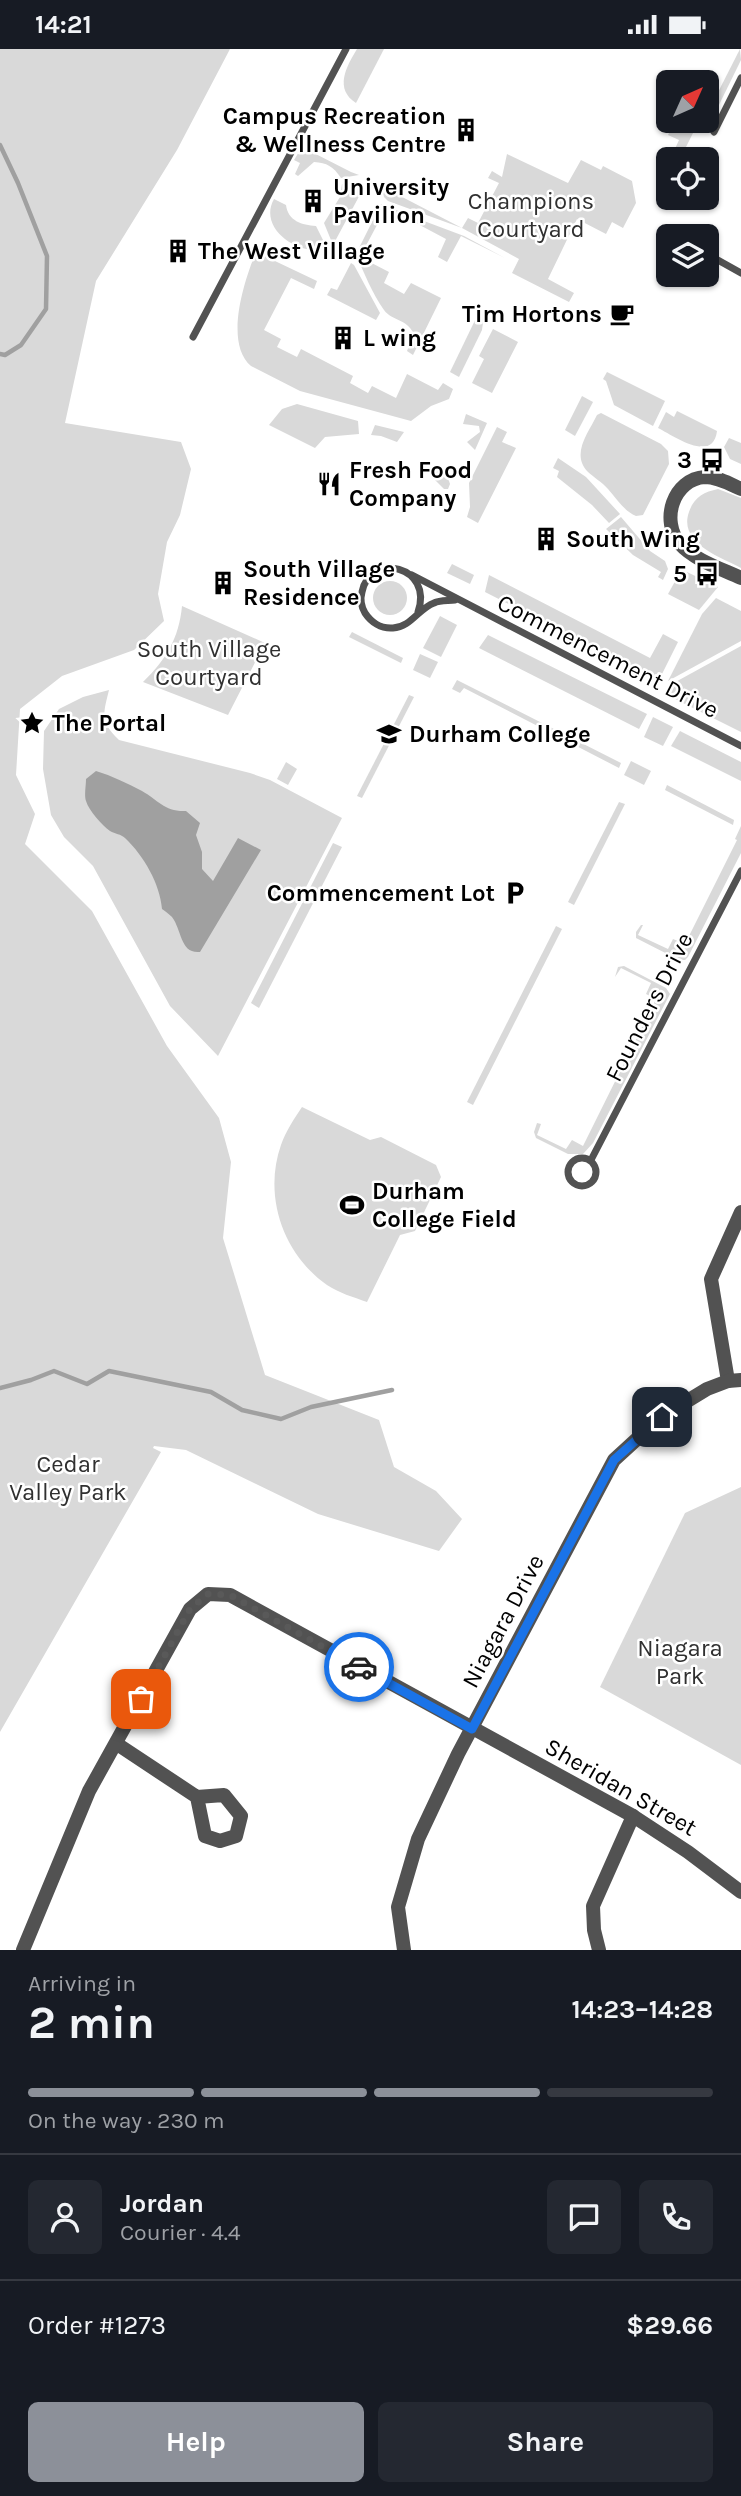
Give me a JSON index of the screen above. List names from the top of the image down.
{
  "streets": {
    "street": ["Niagara Drive", "Sheridan Street"],
    "lane": ["Commencement Drive", "Founders Drive"]
  },
  "crossings": [
    ["Niagara Drive", "Sheridan Street"]
  ],
  "parks": [
    "Champions Courtyard",
    "South Village Courtyard",
    "Cedar Valley Park",
    "Niagara Park"
  ],
  "places": {
    "building": [
      "Campus Recreation & Wellness Centre",
      "University Pavilion",
      "The West Village",
      "L wing",
      "South Wing",
      "South Village Residence"
    ],
    "cafe": ["Tim Hortons"],
    "bus stop": ["3", "5"],
    "restaurant": ["Fresh Food Company"],
    "place": ["The Portal"],
    "school or university": ["Durham College"],
    "parking": ["Commencement Lot"],
    "sports": ["Durham College Field"]
  },
  "north": "top right",
  "page": {
    "status": "14:21",
    "heading": ["2 min", "Arriving in", "14:23–14:28"],
    "panel": [
      "Jordan",
      "Courier · 4.4",
      "Order #1273",
      "$29.66"
    ],
    "bar": "On the way · 230 m",
    "buttons": ["Help", "Share"]
  }
}
